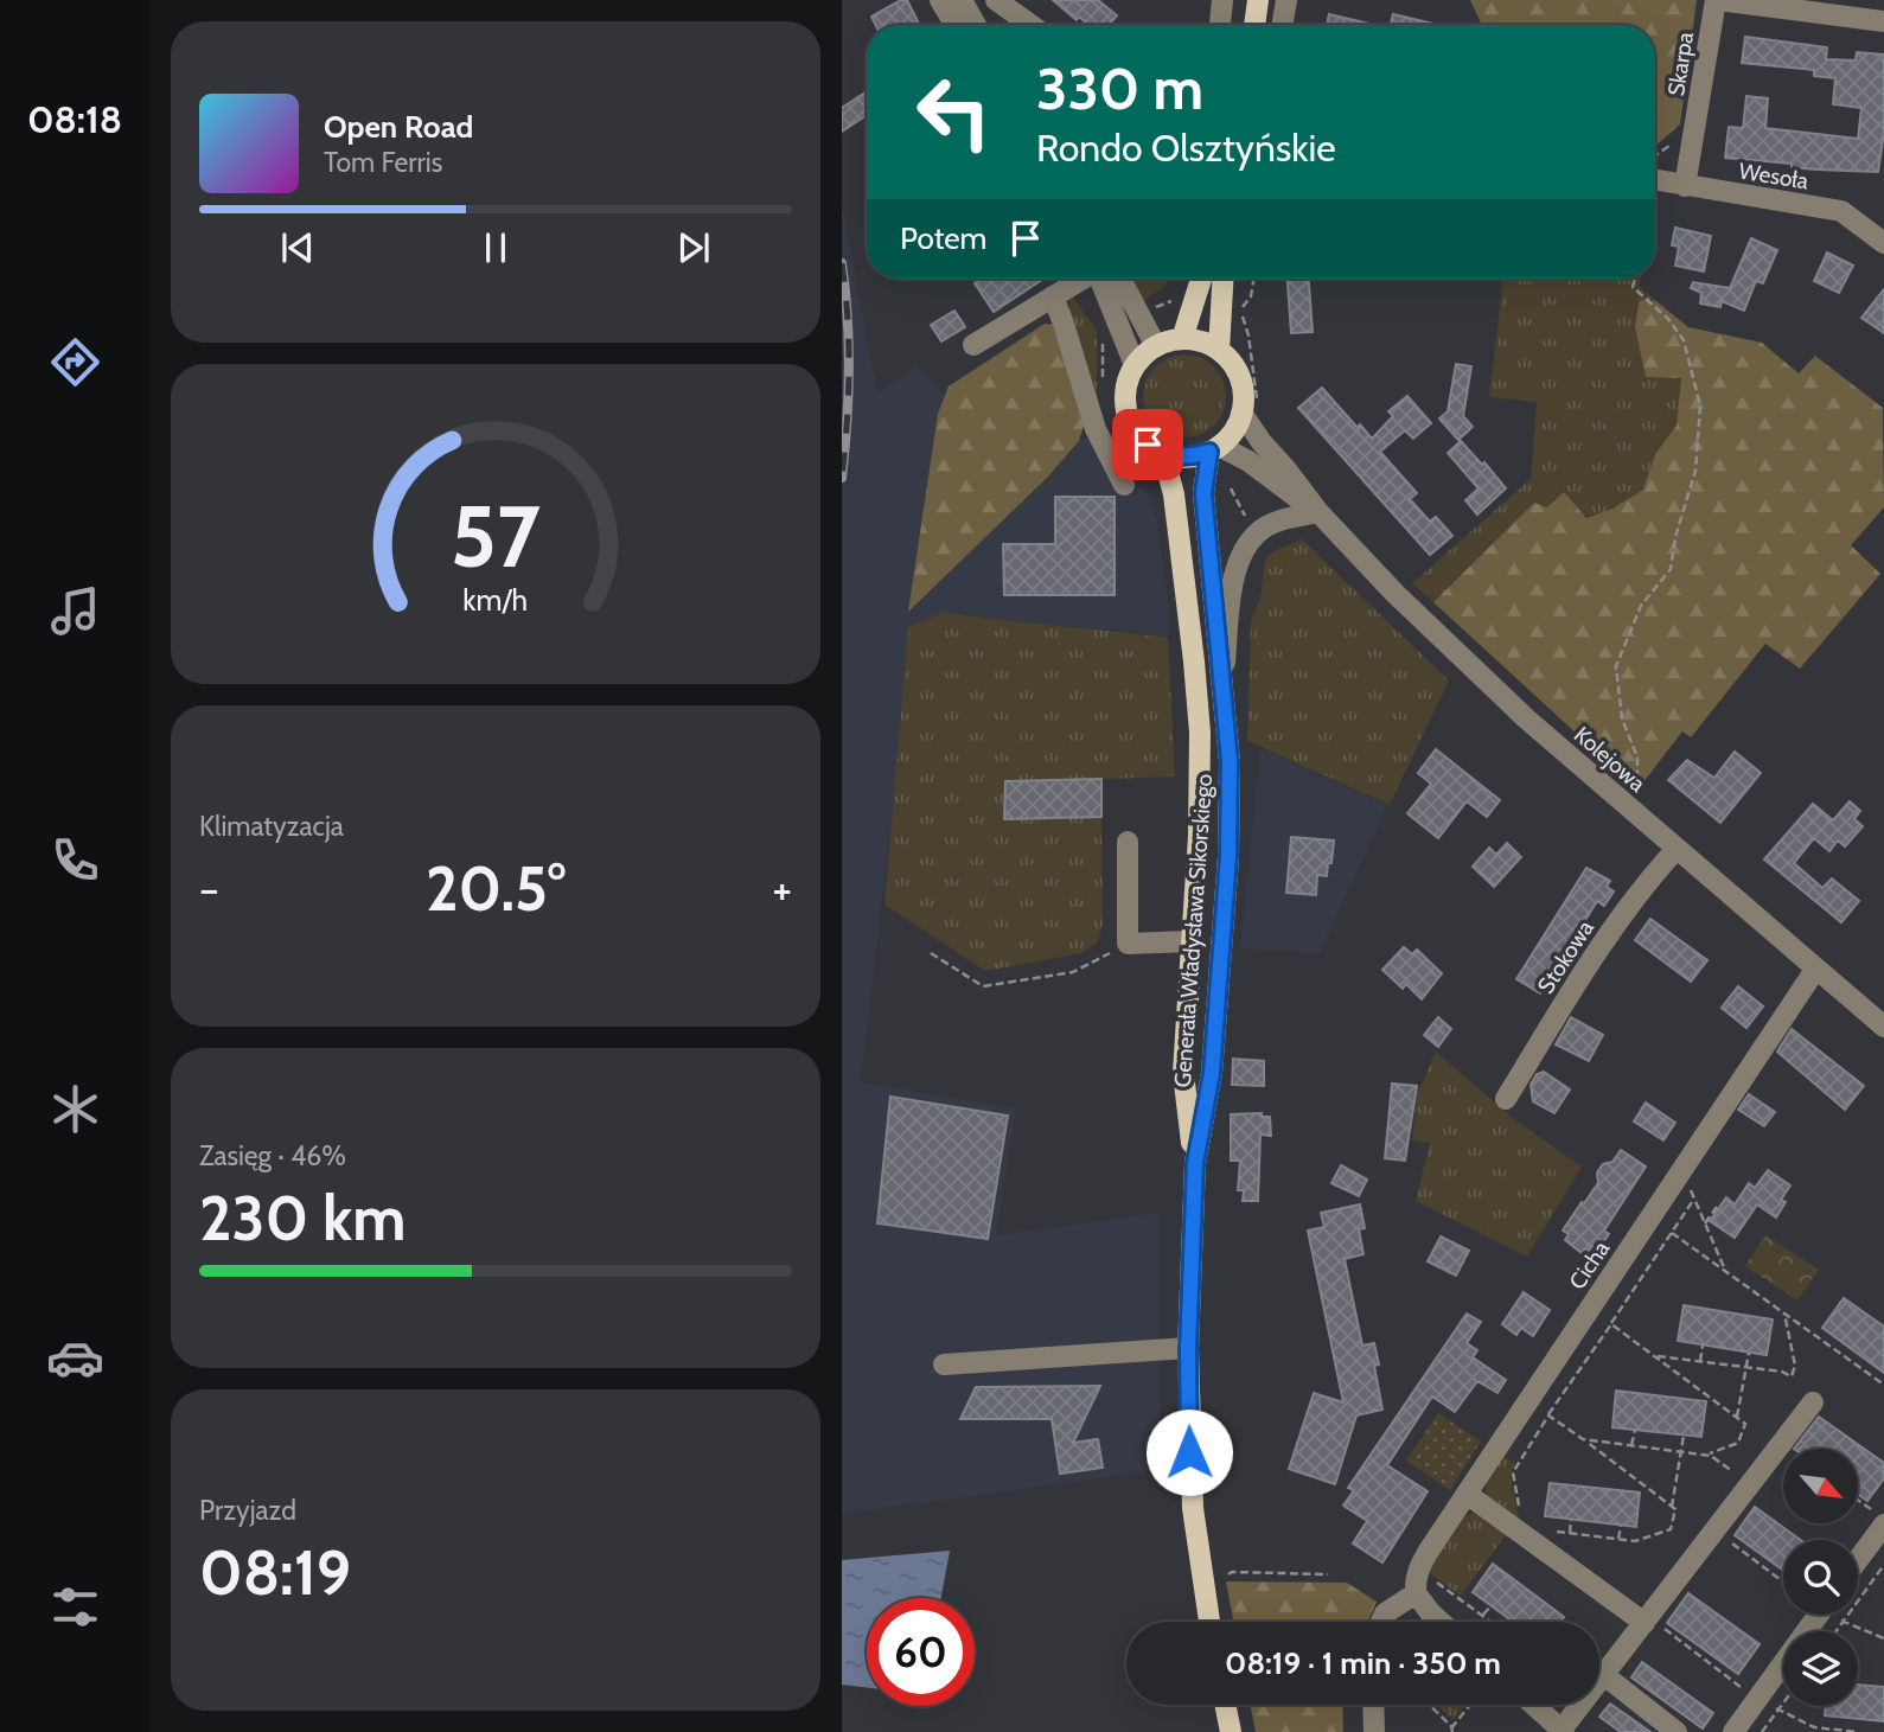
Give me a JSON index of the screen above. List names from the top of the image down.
{
  "streets": {
    "main road": ["Generała Władysława Sikorskiego"],
    "street": [
      "Skarpa",
      "Wesoła",
      "Kolejowa",
      "Stokowa",
      "Cicha"
    ]
  },
  "crossings": [
    ["Skarpa", "Wesoła"],
    ["Kolejowa", "Generała Władysława Sikorskiego"],
    ["Kolejowa", "Stokowa"],
    ["Kolejowa", "Cicha"]
  ],
  "north": "bottom right",
  "page": {
    "tabs": "08:18",
    "turn": ["330 m", "Rondo Olsztyńskie"],
    "song": ["Open Road", "Tom Ferris"],
    "then": "Potem",
    "tile": [
      "Klimatyzacja",
      ["Zasięg · 46%", "230 km"],
      ["Przyjazd", "08:19"]
    ],
    "heat": ["−", "20.5°", "+"],
    "limit": "60",
    "trip": "08:19 · 1 min · 350 m",
    "gauge": ["57", "km/h"]
  }
}
